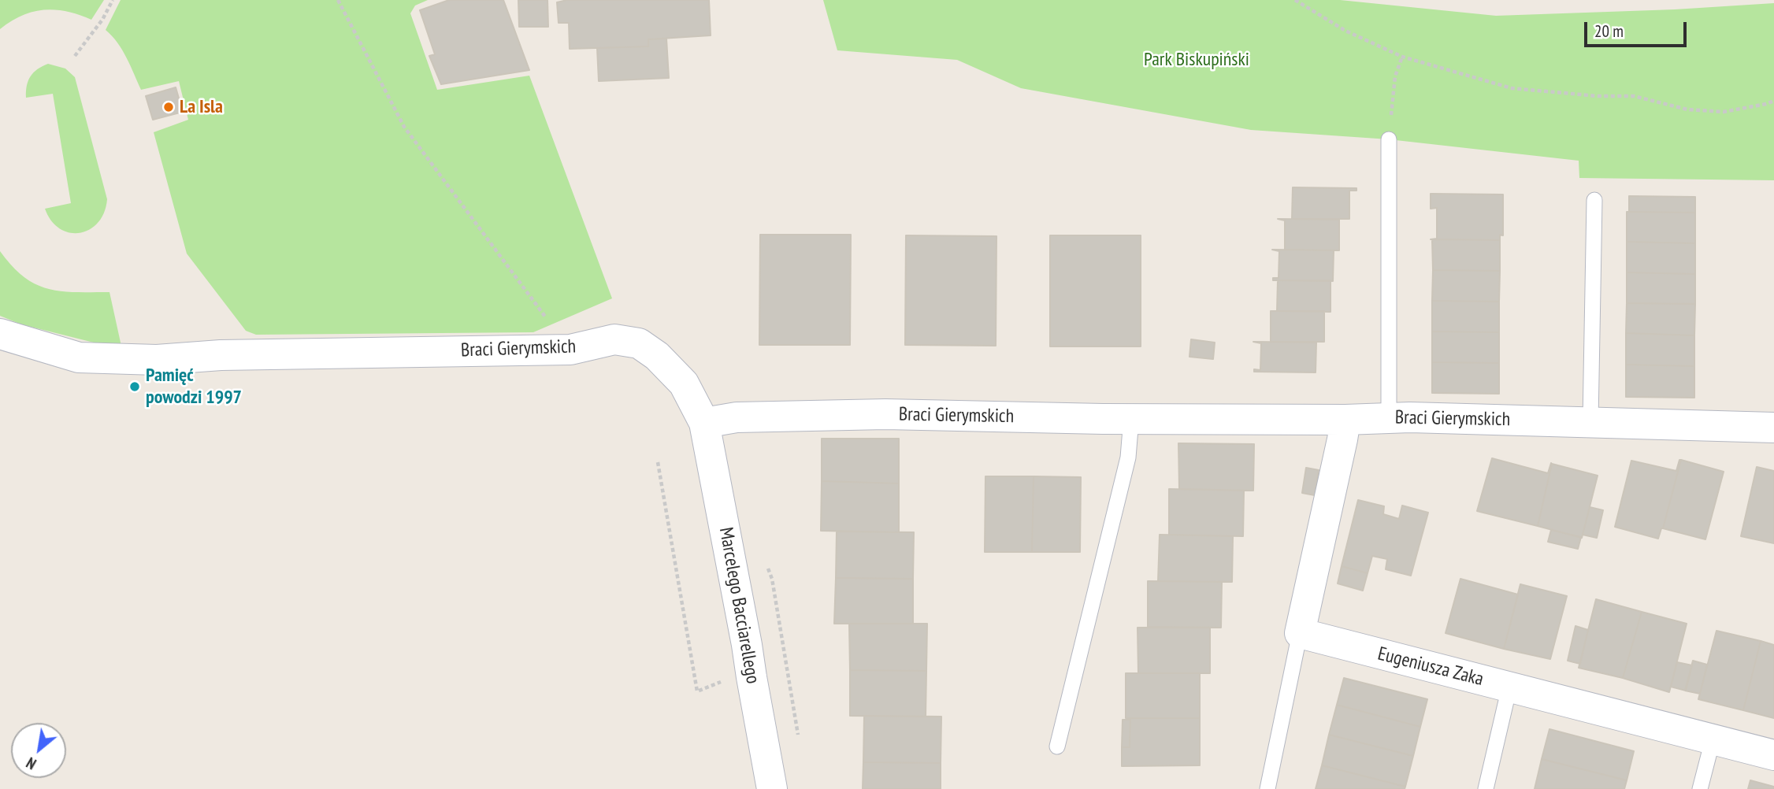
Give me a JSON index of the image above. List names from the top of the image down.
{
  "streets": {
    "street": ["Braci Gierymskich", "Marcelego Bacciarellego", "Eugeniusza Zaka"]
  },
  "crossings": [
    ["Braci Gierymskich", "Marcelego Bacciarellego"]
  ],
  "parks": ["Park Biskupiński"],
  "places": ["La Isla", "Pamięć powodzi 1997"],
  "scale_bar": "20 m",
  "north": "bottom left"
}
